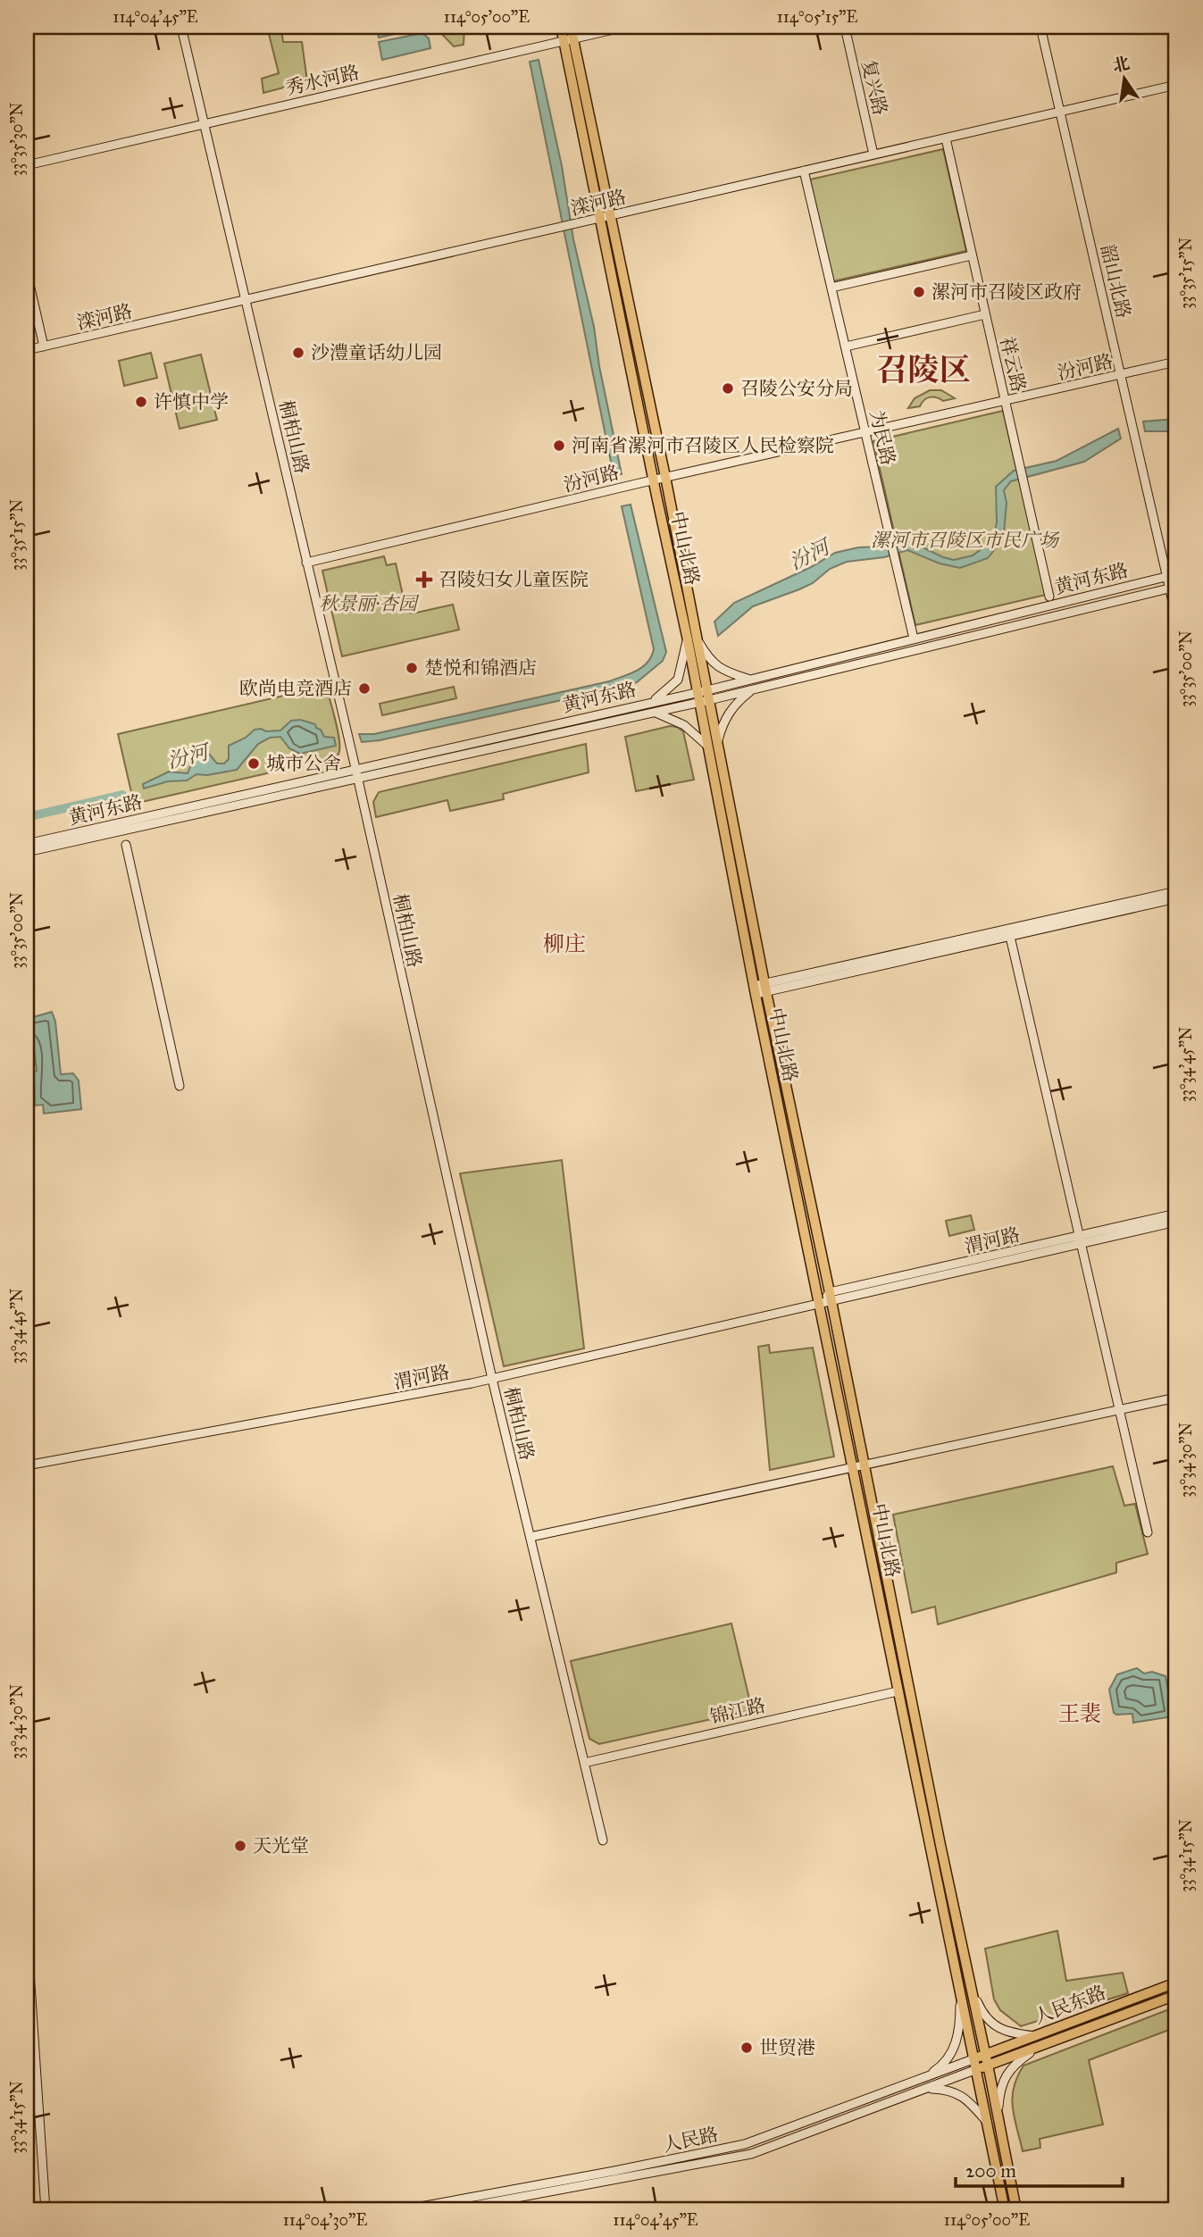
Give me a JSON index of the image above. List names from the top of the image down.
{
  "streets": {
    "main road": ["中山北路", "人民东路"],
    "street": [
      "秀水河路",
      "复兴路",
      "滦河路",
      "韶山北路",
      "祥云路",
      "汾河路",
      "桐柏山路",
      "为民路",
      "黄河东路",
      "渭河路",
      "锦江路",
      "人民路"
    ]
  },
  "crossings": [
    ["秀水河路", "桐柏山路"],
    ["秀水河路", "中山北路"],
    ["复兴路", "滦河路"],
    ["滦河路", "韶山北路"],
    ["滦河路", "祥云路"],
    ["滦河路", "桐柏山路"],
    ["滦河路", "为民路"],
    ["滦河路", "中山北路"],
    ["韶山北路", "汾河路"],
    ["韶山北路", "黄河东路"],
    ["祥云路", "汾河路"],
    ["汾河路", "桐柏山路"],
    ["汾河路", "为民路"],
    ["汾河路", "中山北路"],
    ["桐柏山路", "黄河东路"],
    ["桐柏山路", "渭河路"],
    ["桐柏山路", "锦江路"],
    ["为民路", "黄河东路"],
    ["中山北路", "黄河东路"],
    ["中山北路", "渭河路"],
    ["中山北路", "锦江路"],
    ["中山北路", "人民东路"],
    ["中山北路", "人民路"],
    ["人民东路", "人民路"]
  ],
  "districts": ["召陵区", "柳庄", "王裴"],
  "water": ["汾河"],
  "parks": ["漯河市召陵区市民广场", "秋景丽·杏园"],
  "places": {
    "other": [
      "漯河市召陵区政府",
      "沙澧童话幼儿园",
      "召陵公安分局",
      "许慎中学",
      "河南省漯河市召陵区人民检察院",
      "楚悦和锦酒店",
      "欧尚电竞酒店",
      "城市公舍",
      "天光堂",
      "世贸港"
    ],
    "health": ["召陵妇女儿童医院"]
  },
  "scale_bar": "200 m",
  "north": "top",
  "coordinates": [
    "114°04'45\"E",
    "114°05'00\"E",
    "114°05'15\"E",
    "33°35'30\"N",
    "33°35'15\"N",
    "33°35'00\"N",
    "33°34'45\"N",
    "33°34'30\"N",
    "33°34'15\"N",
    "114°04'30\"E"
  ]
}
